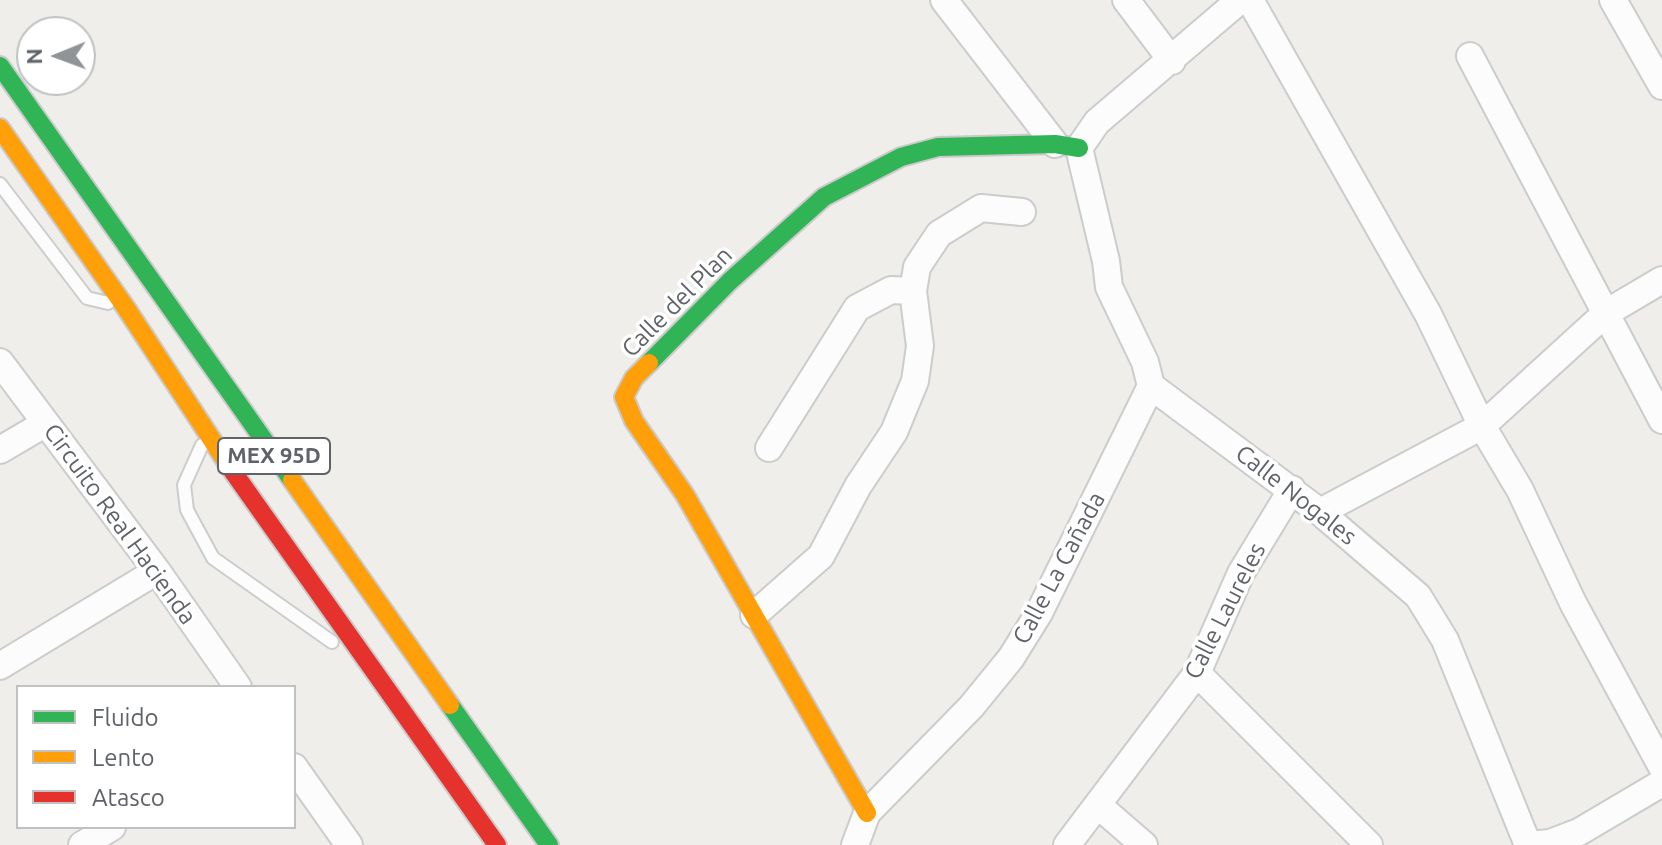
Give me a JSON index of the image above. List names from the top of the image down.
{
  "streets": {
    "main road": ["Calle del Plan", "MEX 95D"],
    "street": [
      "Calle Nogales",
      "Circuito Real Hacienda",
      "Calle La Cañada",
      "Calle Laureles"
    ]
  },
  "crossings": [
    ["Calle del Plan", "Calle La Cañada"],
    ["Calle Nogales", "Calle La Cañada"],
    ["Calle Nogales", "Calle Laureles"]
  ],
  "legend": ["Fluido", "Lento", "Atasco"],
  "north": "left"
}
